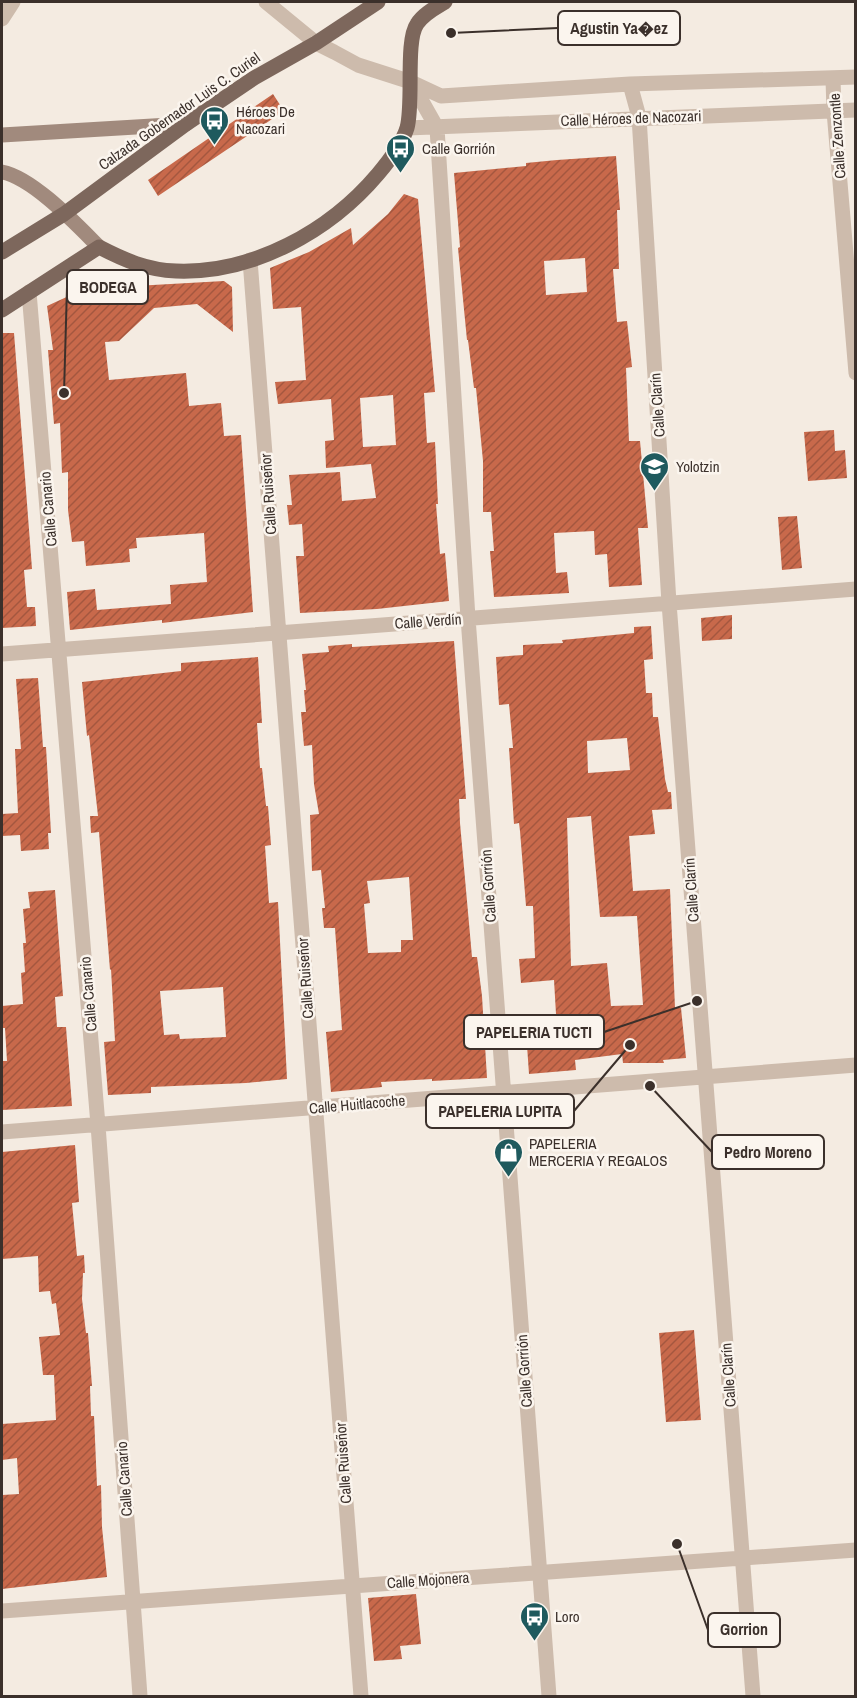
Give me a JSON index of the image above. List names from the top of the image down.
{
  "streets": {
    "main road": ["Calzada Gobernador Luis C. Curiel"],
    "street": [
      "Calle Héroes de Nacozari",
      "Calle Zenzontle",
      "Calle Clarín",
      "Calle Ruiseñor",
      "Calle Canario",
      "Calle Verdín",
      "Calle Gorrión",
      "Calle Huitlacoche",
      "Calle Mojonera"
    ]
  },
  "crossings": [
    ["Calle Héroes de Nacozari", "Calle Zenzontle"],
    ["Calle Héroes de Nacozari", "Calle Clarín"],
    ["Calle Héroes de Nacozari", "Calle Gorrión"],
    ["Calle Clarín", "Calle Verdín"],
    ["Calle Clarín", "Calle Huitlacoche"],
    ["Calle Clarín", "Calle Mojonera"],
    ["Calle Ruiseñor", "Calle Verdín"],
    ["Calle Ruiseñor", "Calle Huitlacoche"],
    ["Calle Ruiseñor", "Calle Mojonera"],
    ["Calle Canario", "Calle Verdín"],
    ["Calle Canario", "Calle Huitlacoche"],
    ["Calle Canario", "Calle Mojonera"],
    ["Calle Verdín", "Calle Gorrión"],
    ["Calle Gorrión", "Calle Huitlacoche"],
    ["Calle Gorrión", "Calle Mojonera"]
  ],
  "places": {
    "other": [
      "Agustin Ya�ez",
      "BODEGA",
      "PAPELERIA TUCTI",
      "PAPELERIA LUPITA",
      "Pedro Moreno",
      "Gorrion"
    ],
    "bus stop": ["Héroes De Nacozari", "Calle Gorrión", "Loro"],
    "school or university": ["Yolotzin"],
    "shop": ["PAPELERIA MERCERIA Y REGALOS"]
  }
}
